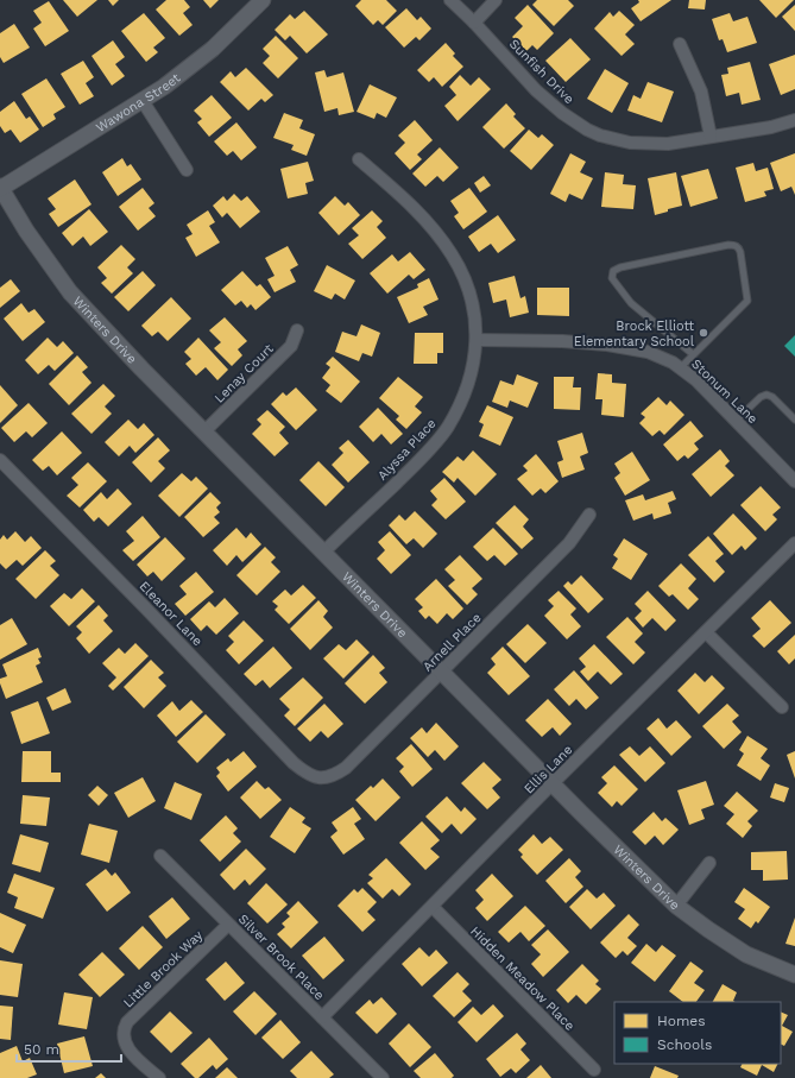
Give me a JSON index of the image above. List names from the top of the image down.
{
  "streets": {
    "street": [
      "Sunfish Drive",
      "Wawona Street",
      "Winters Drive",
      "Lenay Court",
      "Stonum Lane",
      "Alyssa Place",
      "Eleanor Lane",
      "Arnell Place",
      "Ellis Lane",
      "Silver Brook Place",
      "Little Brook Way",
      "Hidden Meadow Place"
    ]
  },
  "crossings": [
    ["Wawona Street", "Winters Drive"],
    ["Winters Drive", "Lenay Court"],
    ["Winters Drive", "Alyssa Place"],
    ["Winters Drive", "Arnell Place"],
    ["Winters Drive", "Ellis Lane"],
    ["Stonum Lane", "Alyssa Place"],
    ["Eleanor Lane", "Arnell Place"],
    ["Ellis Lane", "Silver Brook Place"],
    ["Ellis Lane", "Hidden Meadow Place"],
    ["Silver Brook Place", "Little Brook Way"]
  ],
  "places": ["Brock Elliott Elementary School"],
  "legend": ["Homes", "Schools"],
  "scale_bar": "50 m"
}
